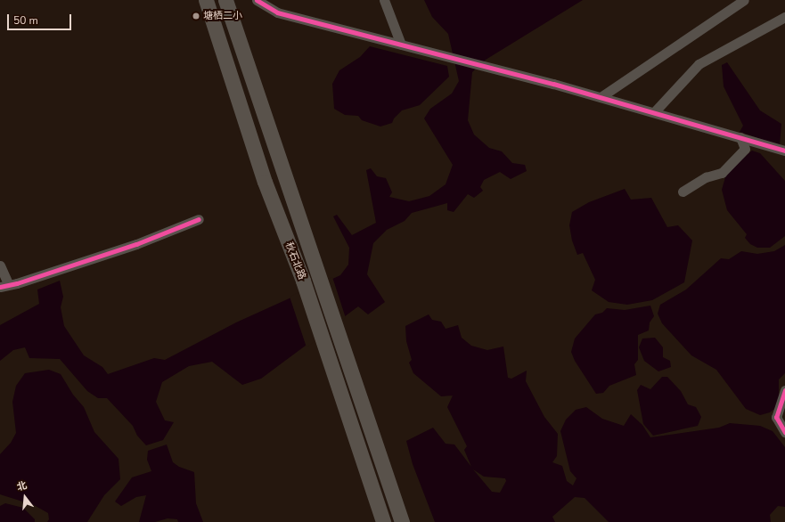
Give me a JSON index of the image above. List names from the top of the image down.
{
  "streets": {
    "main road": ["秋石北路"]
  },
  "places": ["塘栖二小"],
  "scale_bar": "50 m",
  "north": "top"
}
